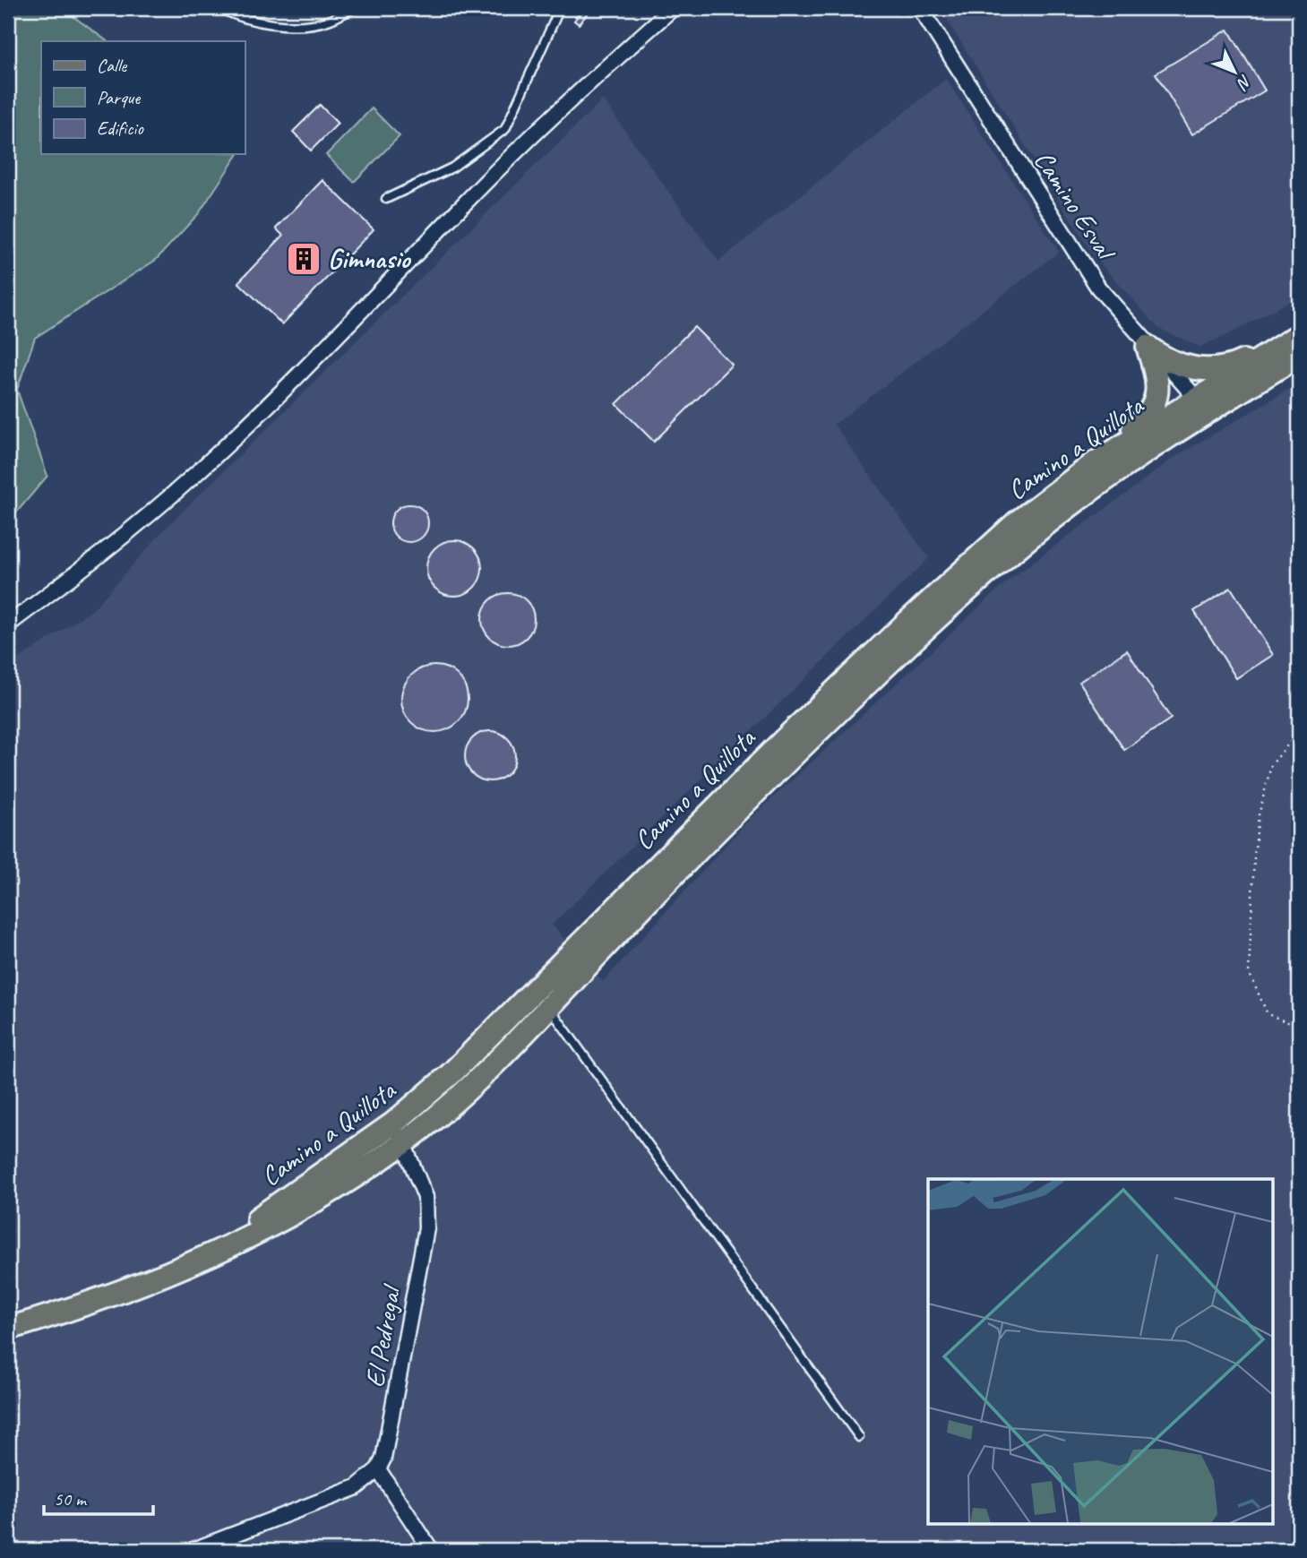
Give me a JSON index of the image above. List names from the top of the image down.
{
  "streets": {
    "main road": ["Camino a Quillota"],
    "street": ["Camino Esval", "El Pedregal"]
  },
  "crossings": [
    ["Camino Esval", "Camino a Quillota"],
    ["Camino a Quillota", "El Pedregal"]
  ],
  "places": {
    "building": ["Gimnasio"]
  },
  "legend": ["Calle", "Parque", "Edificio"],
  "scale_bar": "50 m",
  "north": "bottom right"
}
